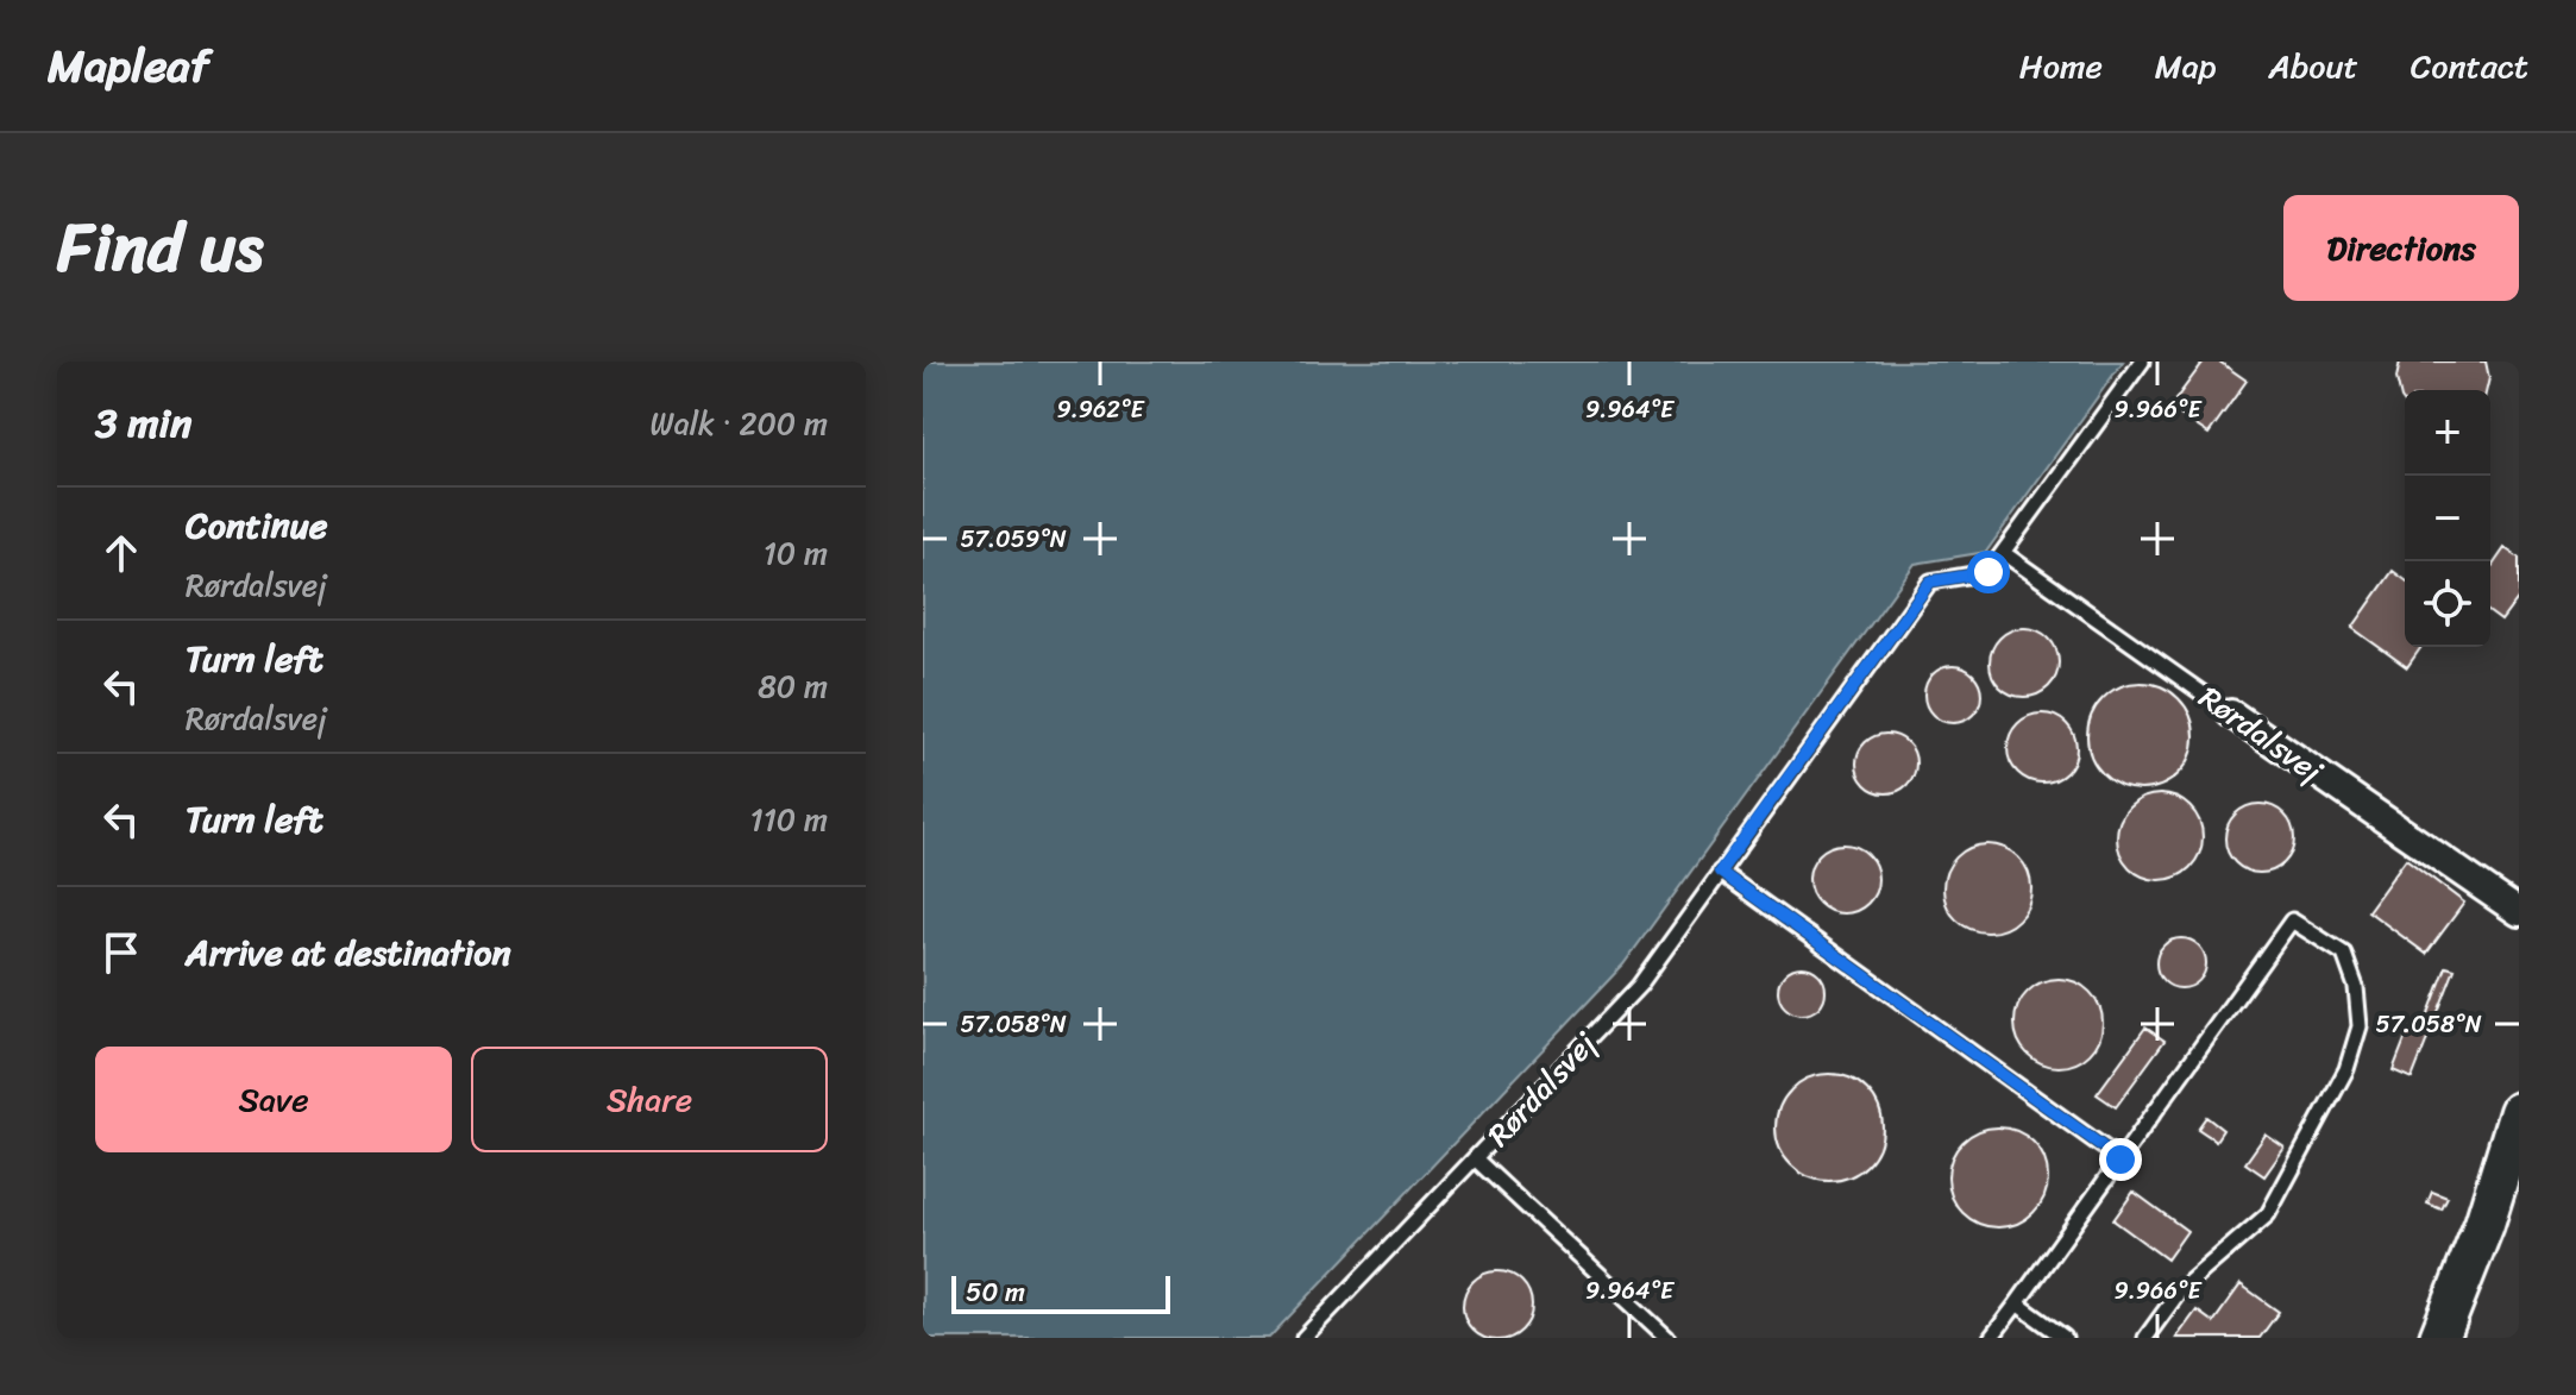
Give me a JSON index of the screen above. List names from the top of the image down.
{
  "streets": {
    "street": ["Rørdalsvej"]
  },
  "scale_bar": "50 m",
  "page": {
    "header": "Mapleaf",
    "nav": [
      "Home",
      "Map",
      "About",
      "Contact"
    ],
    "title": "Find us",
    "buttons": [
      "Directions",
      ["Save", "Share"]
    ],
    "heading": ["3 min", "Walk · 200 m"],
    "map_buttons": ["+", "−"],
    "list": [
      ["Continue", "Rørdalsvej", "10 m"],
      ["Turn left", "Rørdalsvej", "80 m"],
      ["Turn left", "110 m"],
      "Arrive at destination"
    ],
    "scale": "50 m"
  },
  "coordinates": [
    "9.962°E",
    "9.964°E",
    "9.966°E",
    "57.059°N",
    "57.058°N"
  ]
}
